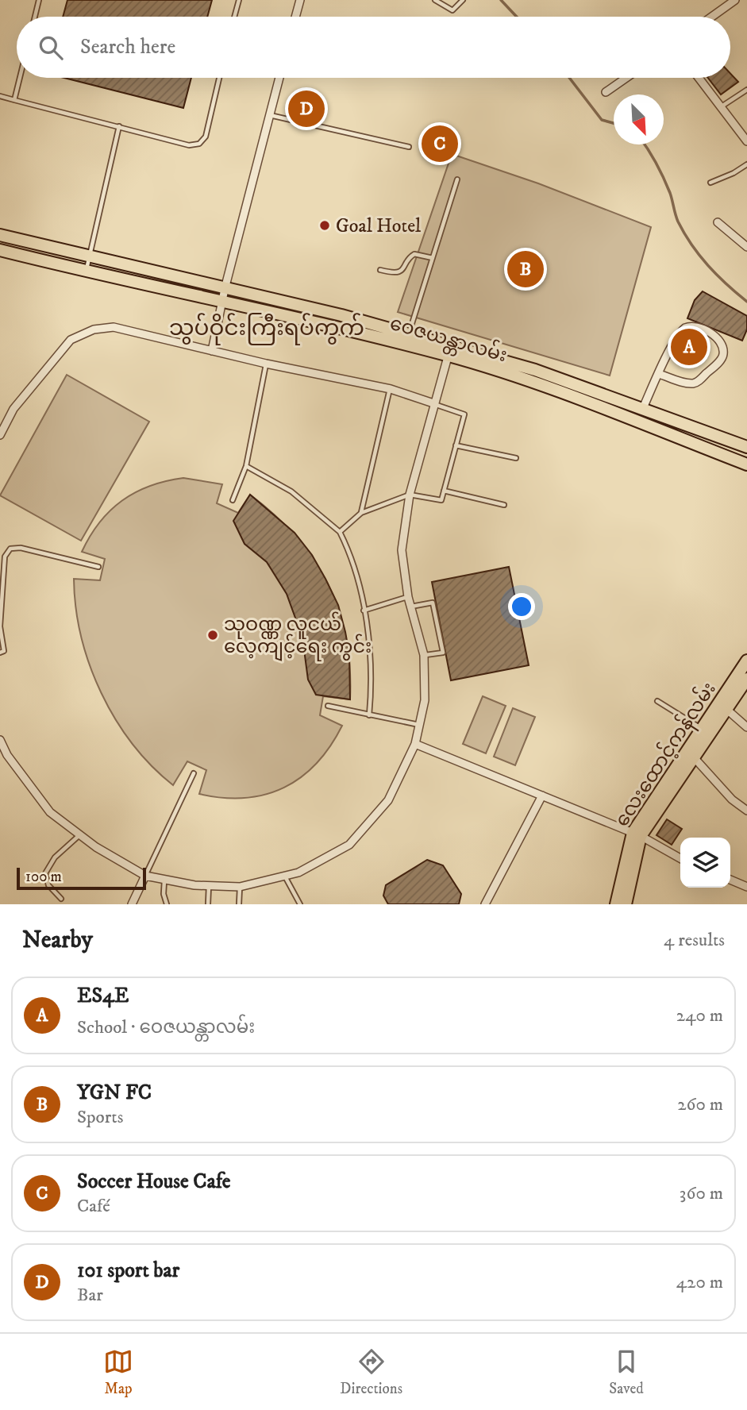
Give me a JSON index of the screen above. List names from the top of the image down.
{
  "streets": {
    "main road": ["ဝေဇယန္တာလမ်း", "လေးထောင့်ကန်လမ်း"]
  },
  "districts": ["သွပ်ဝိုင်းကြီးရပ်ကွက်"],
  "places": ["Goal Hotel", "သုဝဏ္ဏ လူငယ် လေ့ကျင့်ရေး ကွင်း"],
  "scale_bar": "100 m",
  "north": "bottom right",
  "page": {
    "search": "Search here",
    "pins": [
      "D",
      "C",
      "B",
      "A"
    ],
    "scale": "100 m",
    "heading": ["Nearby", "4 results"],
    "list": [
      {
        "mark": "A",
        "name": "ES4E",
        "note": "School · ဝေဇယန္တာလမ်း",
        "value": "240 m"
      },
      {
        "mark": "B",
        "name": "YGN FC",
        "note": "Sports",
        "value": "260 m"
      },
      {
        "mark": "C",
        "name": "Soccer House Cafe",
        "note": "Café",
        "value": "360 m"
      },
      {
        "mark": "D",
        "name": "101 sport bar",
        "note": "Bar",
        "value": "420 m"
      }
    ],
    "nav": ["Map", "Directions", "Saved"]
  }
}
